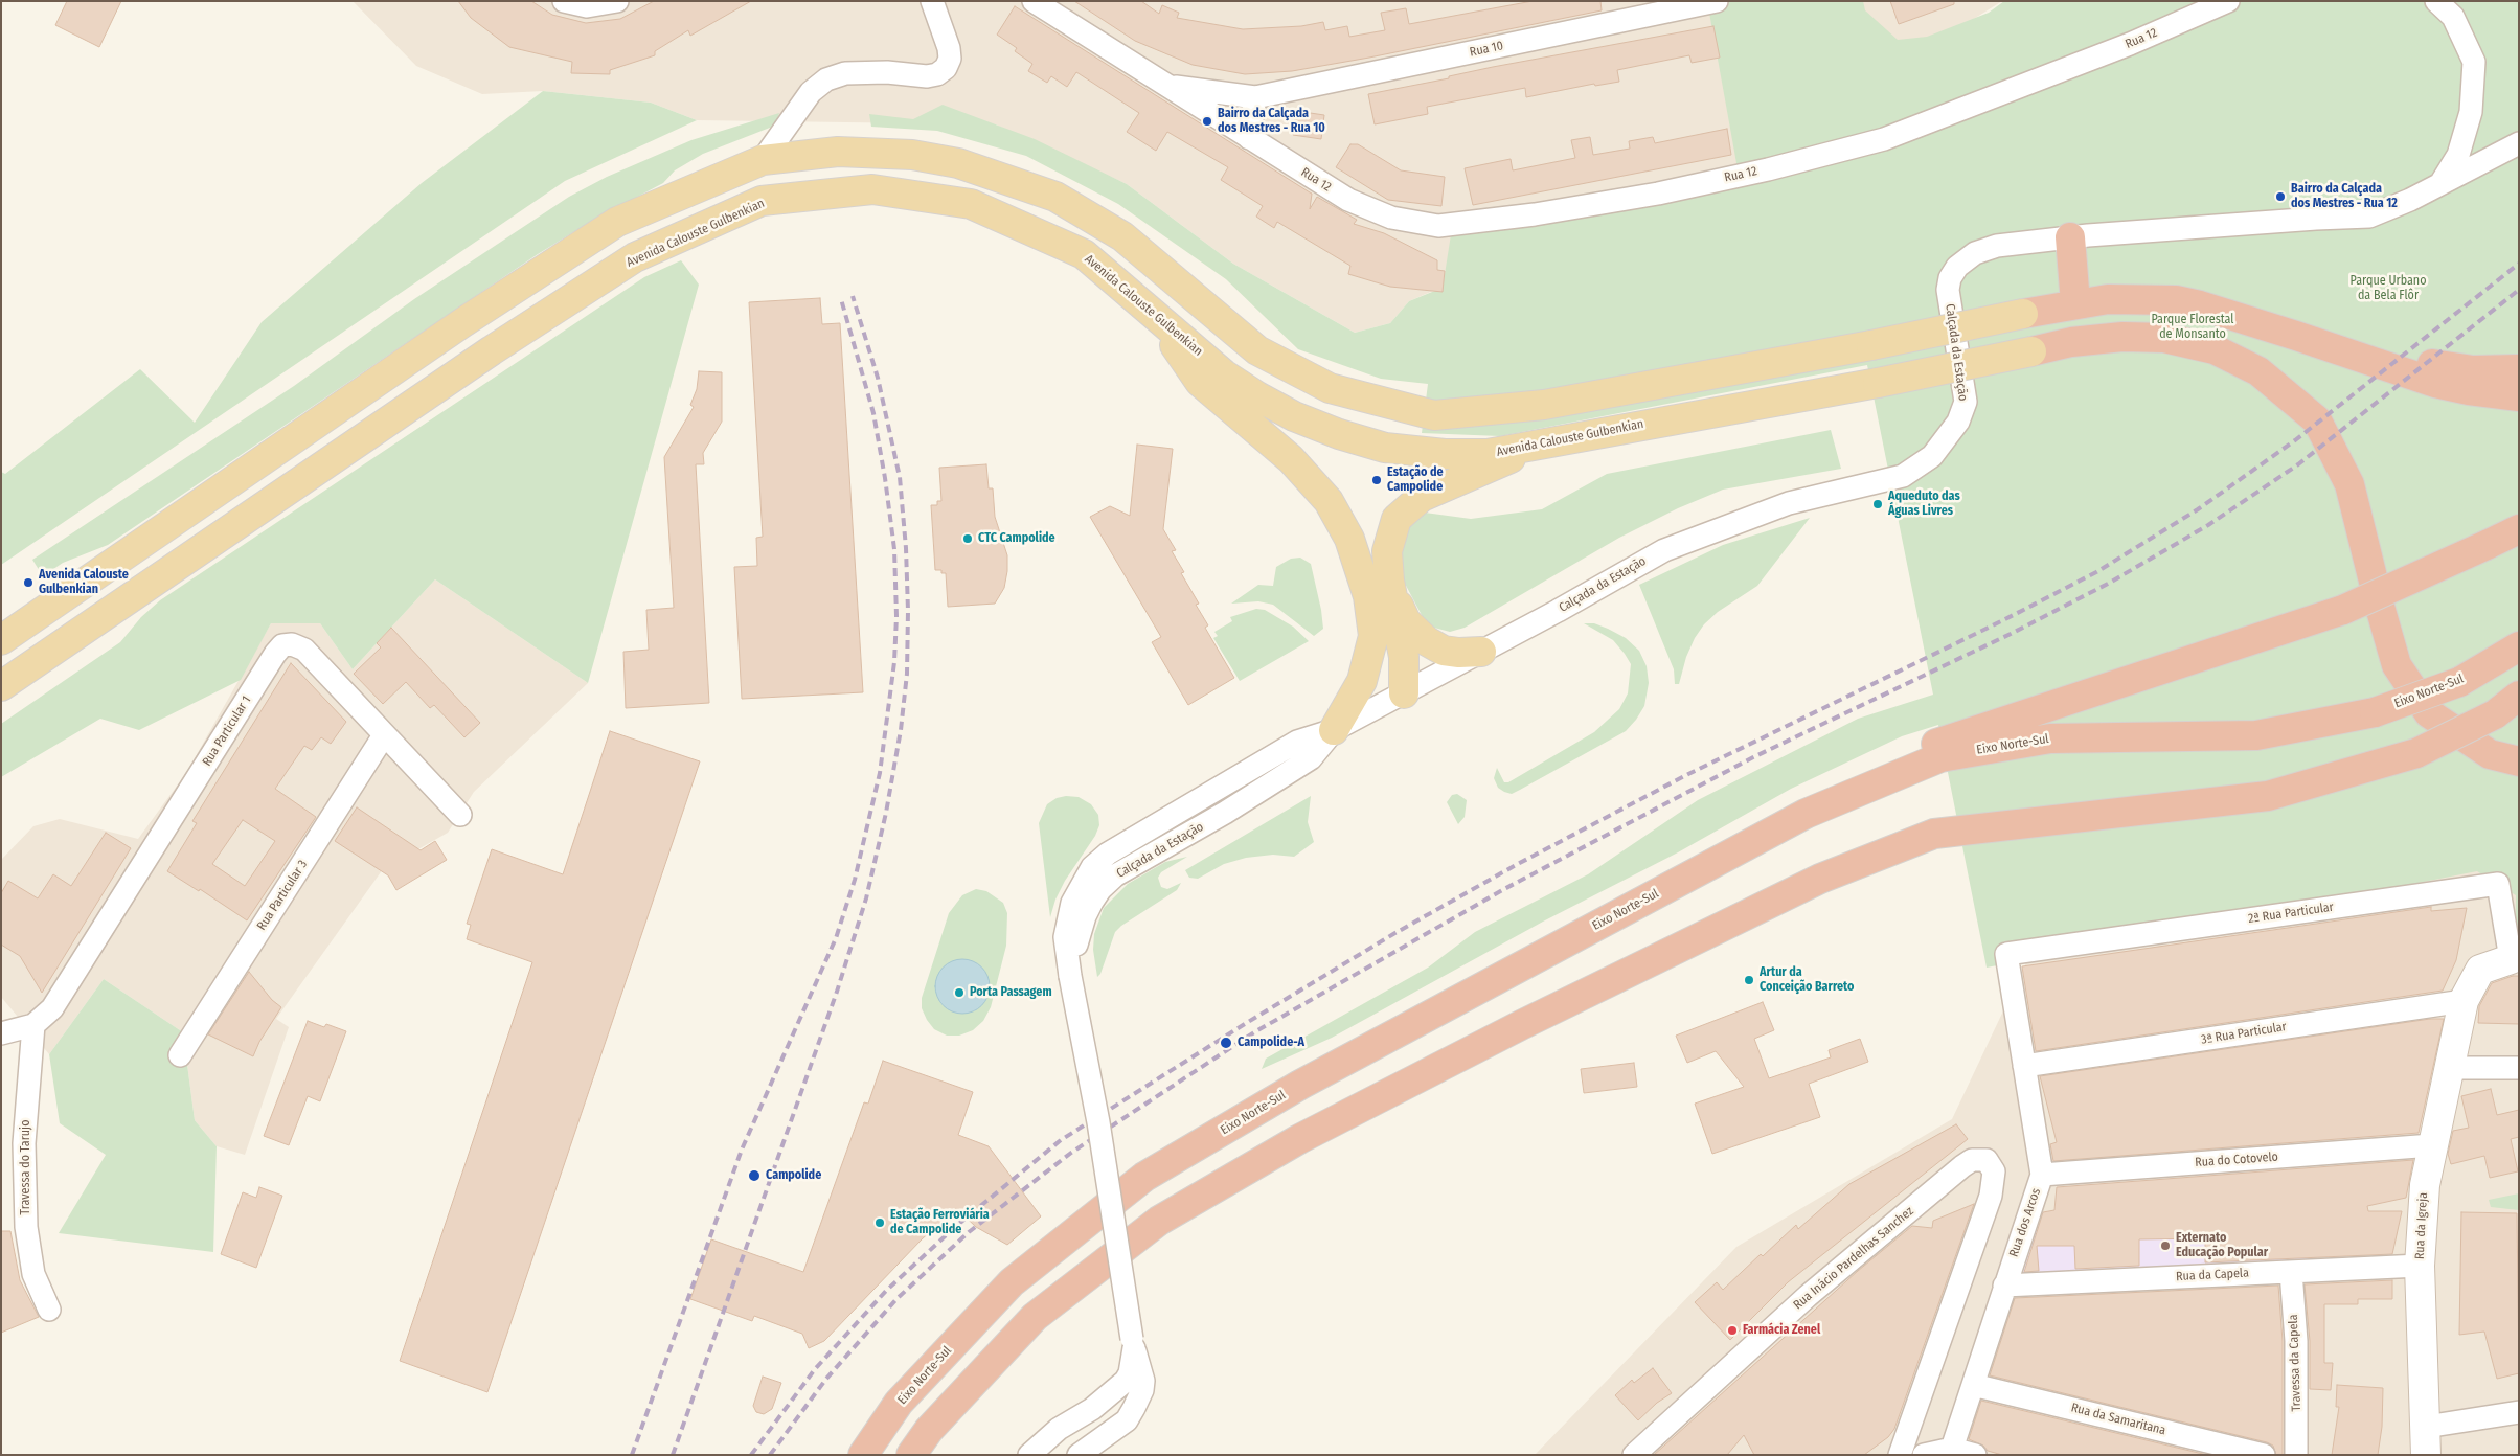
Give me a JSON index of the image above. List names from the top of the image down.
{
  "streets": {
    "highway": ["Eixo Norte-Sul"],
    "main road": ["Avenida Calouste Gulbenkian"],
    "street": [
      "Rua 12",
      "Rua 10",
      "Calçada da Estação",
      "Rua Particular 1",
      "Rua Particular 3",
      "2ª Rua Particular",
      "3ª Rua Particular",
      "Rua do Cotovelo",
      "Travessa do Tarujo",
      "Rua dos Arcos",
      "Rua da Igreja",
      "Rua Inácio Pardelhas Sanchez",
      "Rua da Capela",
      "Travessa da Capela",
      "Rua da Samaritana"
    ]
  },
  "crossings": [
    ["Rua 12", "Rua 10"],
    ["Rua Particular 1", "Rua Particular 3"],
    ["Rua Particular 1", "Travessa do Tarujo"],
    ["2ª Rua Particular", "Rua dos Arcos"],
    ["2ª Rua Particular", "Rua da Igreja"],
    ["3ª Rua Particular", "Rua dos Arcos"],
    ["3ª Rua Particular", "Rua da Igreja"],
    ["Rua do Cotovelo", "Rua dos Arcos"],
    ["Rua do Cotovelo", "Rua da Igreja"],
    ["Rua dos Arcos", "Rua da Capela"],
    ["Rua dos Arcos", "Rua da Samaritana"],
    ["Rua da Igreja", "Rua da Capela"],
    ["Rua da Capela", "Travessa da Capela"]
  ],
  "parks": ["Parque Urbano da Bela Flôr", "Parque Florestal de Monsanto"],
  "places": [
    "Bairro da Calçada dos Mestres - Rua 10",
    "Bairro da Calçada dos Mestres - Rua 12",
    "Estação de Campolide",
    "Aqueduto das Águas Livres",
    "CTC Campolide",
    "Avenida Calouste Gulbenkian",
    "Artur da Conceição Barreto",
    "Porta Passagem",
    "Campolide-A",
    "Campolide",
    "Estação Ferroviária de Campolide",
    "Externato Educação Popular",
    "Farmácia Zenel"
  ]
}
